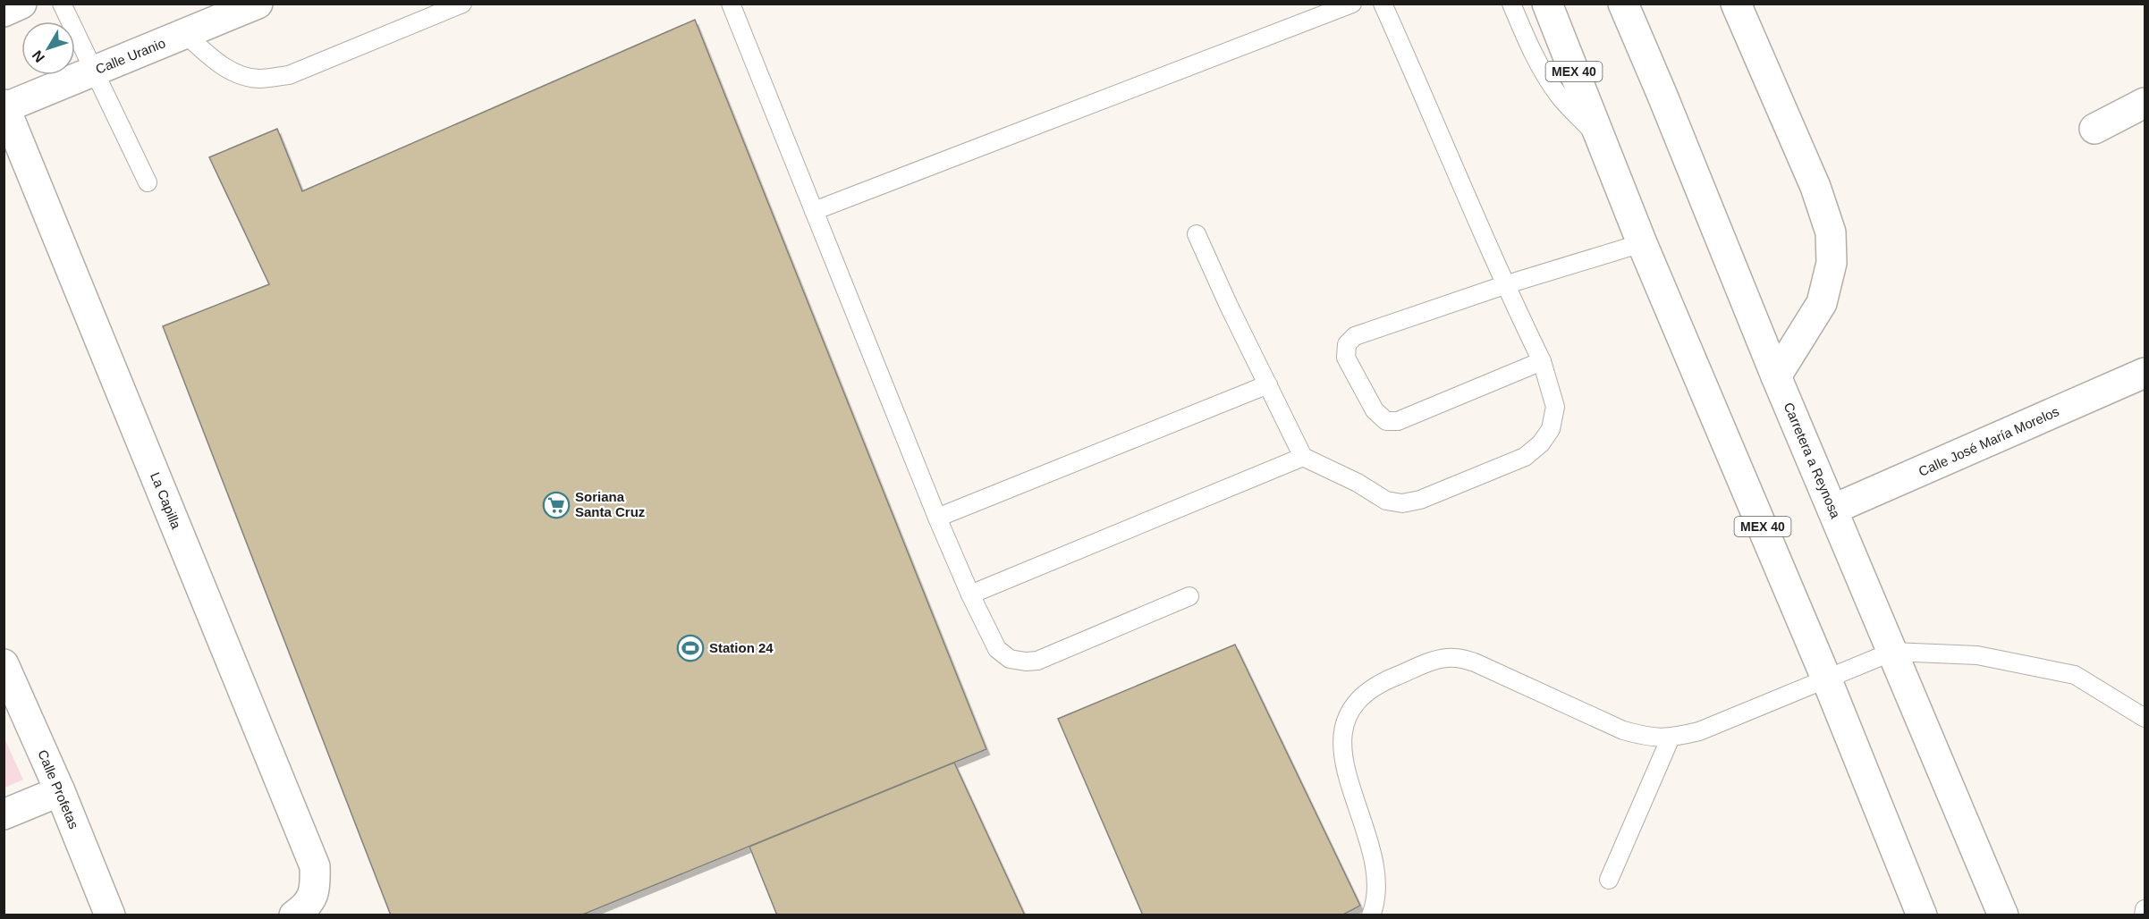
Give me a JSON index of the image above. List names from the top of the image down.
{
  "streets": {
    "street": [
      "Calle Uranio",
      "MEX 40",
      "Calle José María Morelos",
      "Carretera a Reynosa",
      "La Capilla",
      "Calle Profetas"
    ]
  },
  "crossings": [
    ["Calle Uranio", "La Capilla"],
    ["Calle José María Morelos", "Carretera a Reynosa"]
  ],
  "places": {
    "supermarket": ["Soriana Santa Cruz"],
    "sports": ["Station 24"]
  },
  "north": "bottom left"
}
